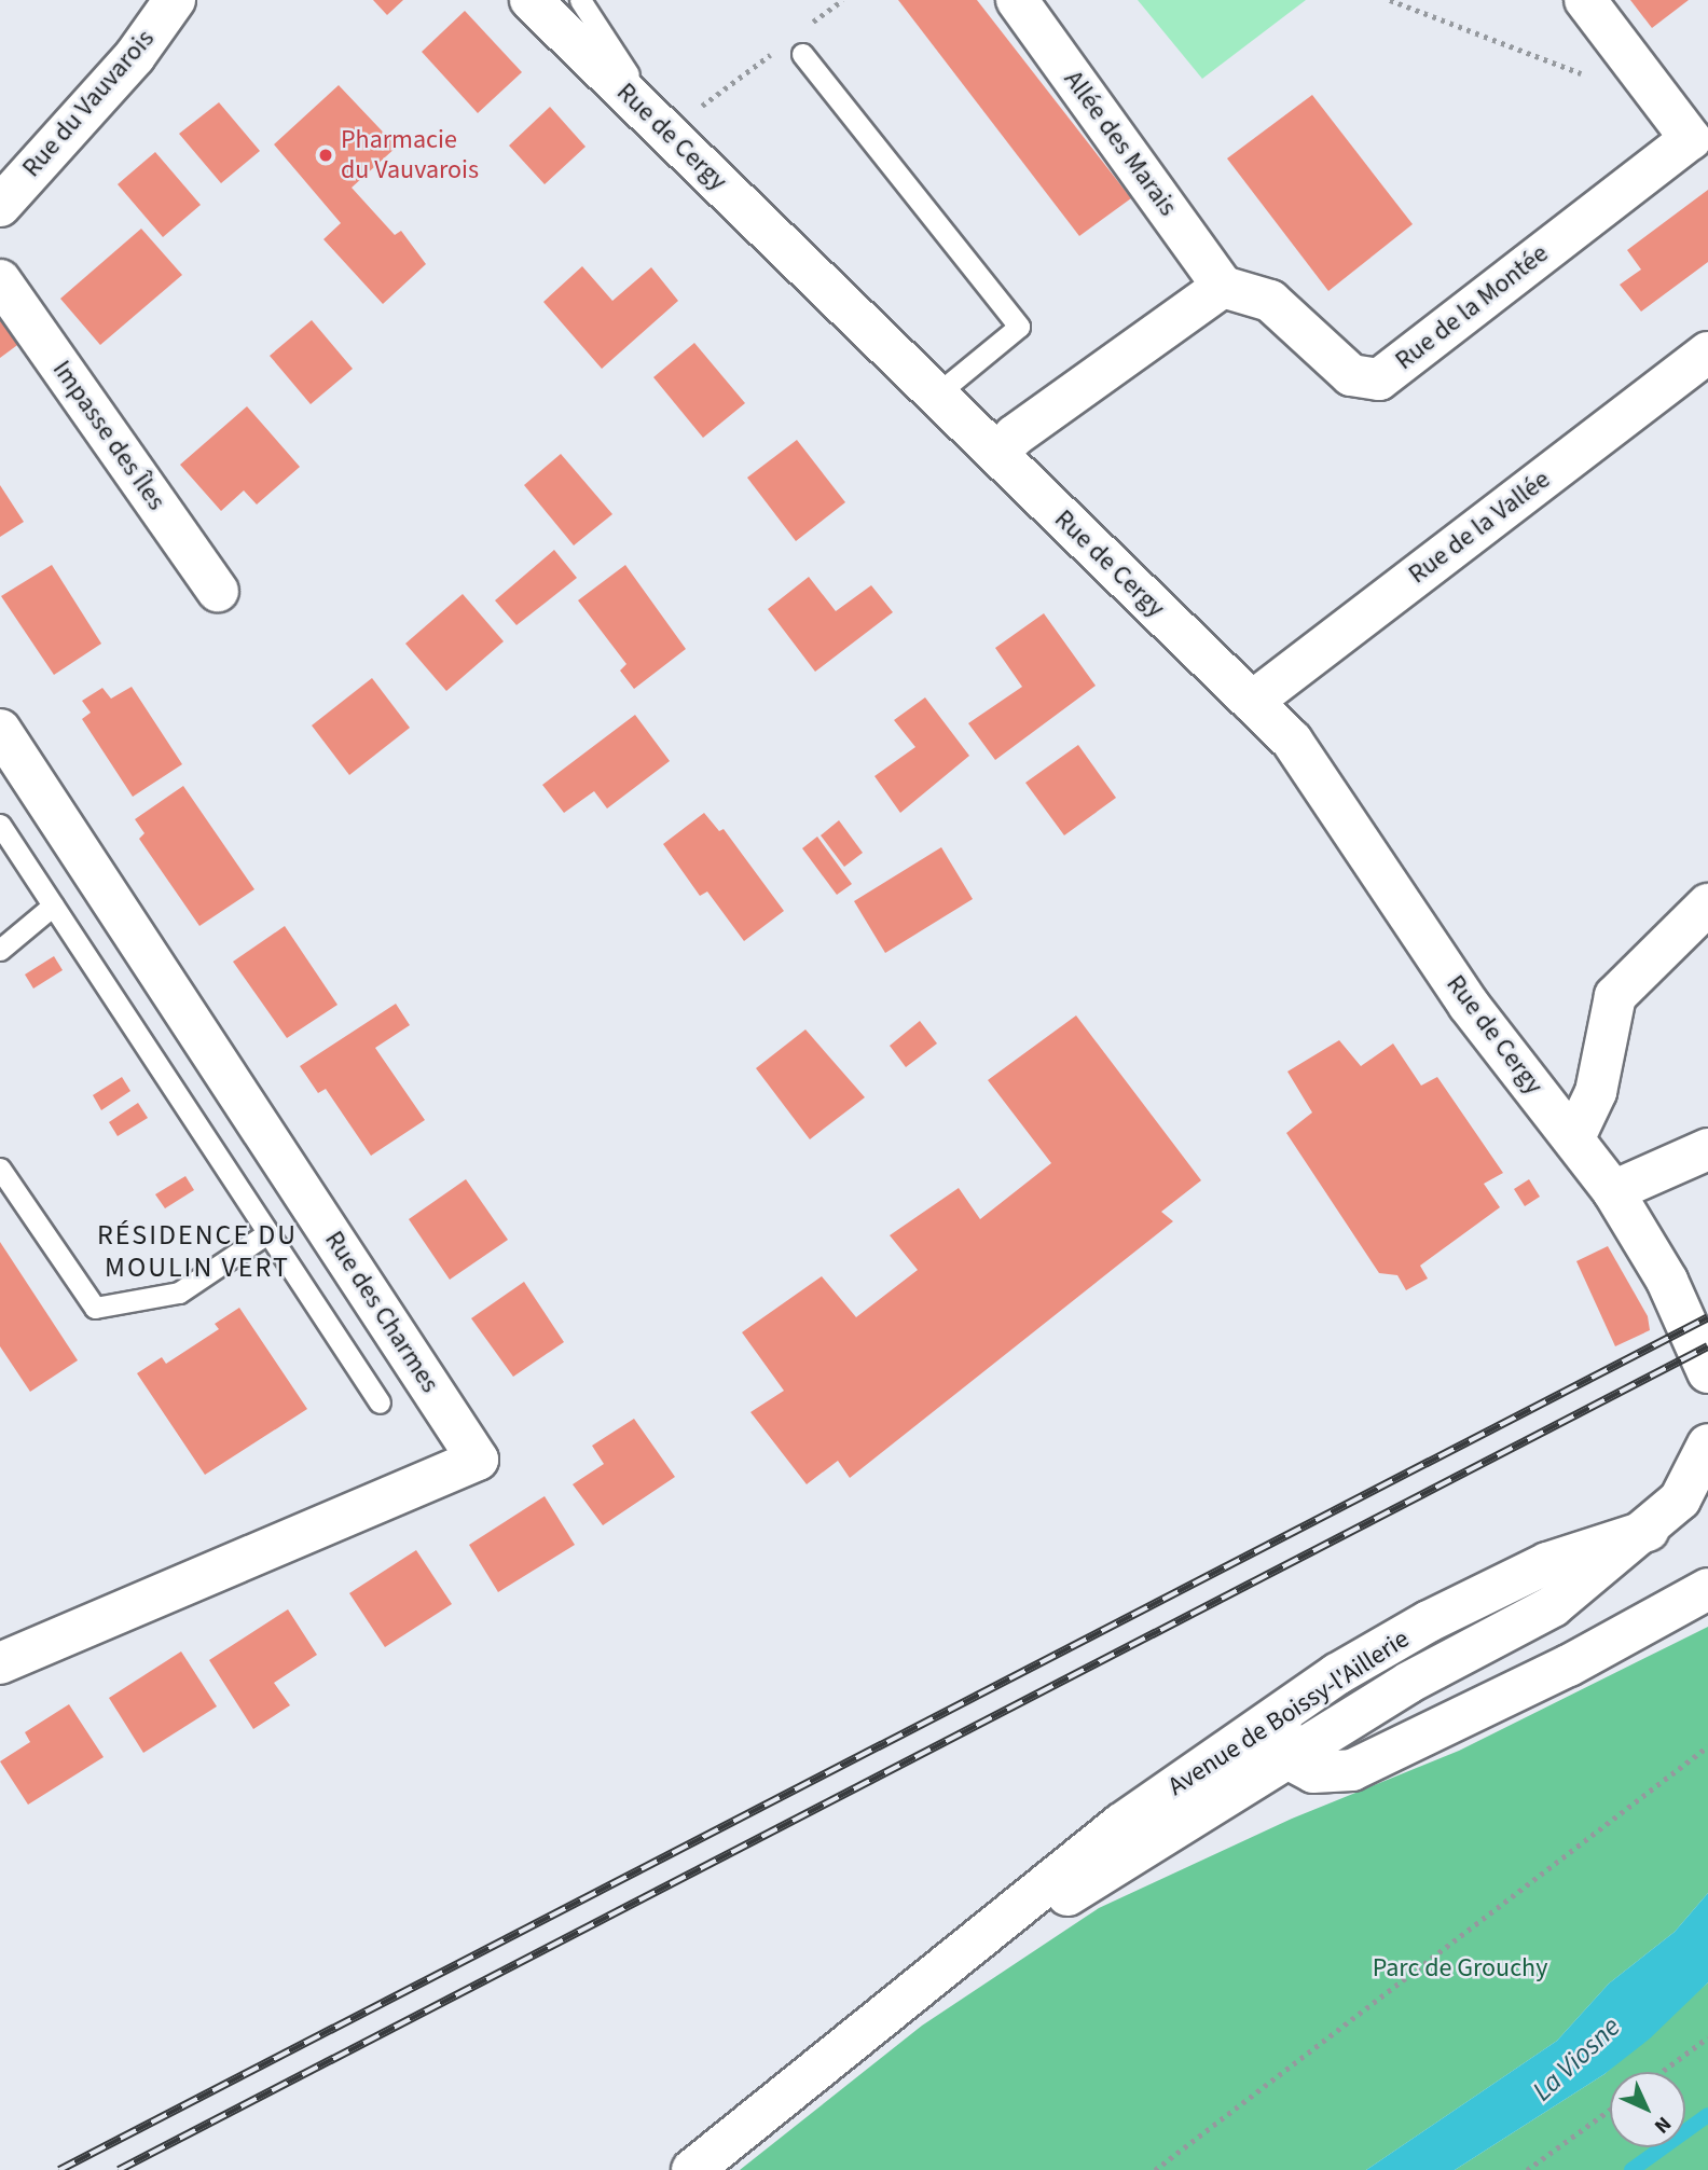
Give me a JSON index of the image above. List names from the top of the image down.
{
  "streets": {
    "street": [
      "Rue du Vauvarois",
      "Rue de Cergy",
      "Allée des Marais",
      "Rue de la Montée",
      "Impasse des Îles",
      "Rue de la Vallée",
      "Rue des Charmes",
      "Avenue de Boissy-l'Aillerie"
    ]
  },
  "crossings": [
    ["Rue de Cergy", "Rue de la Vallée"],
    ["Allée des Marais", "Rue de la Montée"]
  ],
  "districts": ["RÉSIDENCE DU MOULIN VERT"],
  "water": ["La Viosne"],
  "parks": ["Parc de Grouchy"],
  "places": ["Pharmacie du Vauvarois"],
  "north": "bottom right"
}
